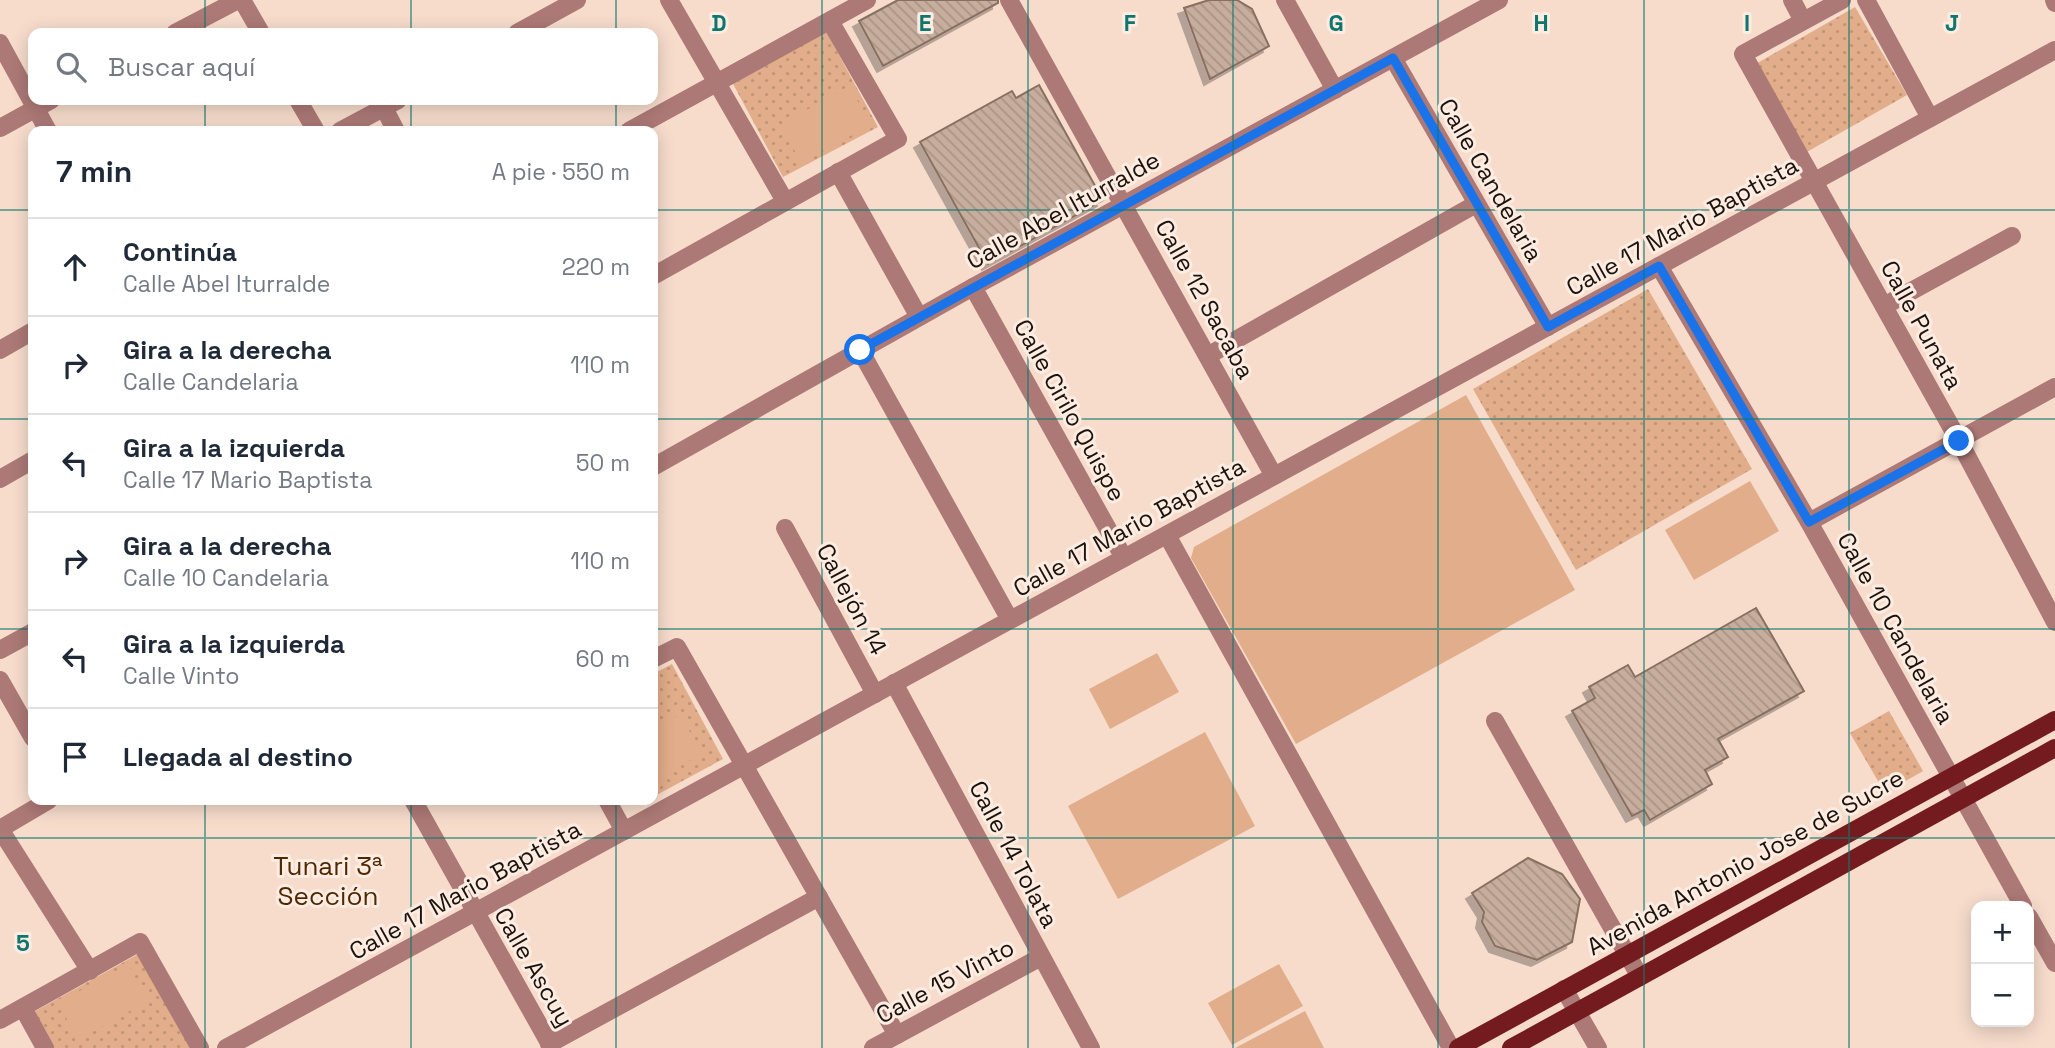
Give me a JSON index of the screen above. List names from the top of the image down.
{
  "streets": {
    "main road": ["Avenida Antonio Jose de Sucre"],
    "street": [
      "Calle Candelaria",
      "Calle Abel Iturralde",
      "Calle 17 Mario Baptista",
      "Calle 12 Sacaba",
      "Calle Punata",
      "Calle Cirilo Quispe",
      "Callejón 14",
      "Calle 10 Candelaria",
      "Calle 14 Tolata",
      "Calle Ascuy",
      "Calle 15 Vinto"
    ]
  },
  "crossings": [
    ["Calle Candelaria", "Calle Abel Iturralde"],
    ["Calle Candelaria", "Calle 17 Mario Baptista"],
    ["Calle Abel Iturralde", "Calle 12 Sacaba"],
    ["Calle Abel Iturralde", "Calle Cirilo Quispe"],
    ["Calle 17 Mario Baptista", "Calle 12 Sacaba"],
    ["Calle 17 Mario Baptista", "Calle Punata"],
    ["Calle 17 Mario Baptista", "Calle Cirilo Quispe"],
    ["Calle 17 Mario Baptista", "Callejón 14"],
    ["Calle 17 Mario Baptista", "Calle 10 Candelaria"],
    ["Calle 17 Mario Baptista", "Calle 14 Tolata"],
    ["Calle 17 Mario Baptista", "Calle Ascuy"],
    ["Calle 10 Candelaria", "Avenida Antonio Jose de Sucre"],
    ["Calle 14 Tolata", "Calle 15 Vinto"]
  ],
  "districts": ["Tunari 3ª Sección"],
  "page": {
    "search": "Buscar aquí",
    "heading": ["7 min", "A pie · 550 m"],
    "list": [
      ["Continúa", "Calle Abel Iturralde", "220 m"],
      ["Gira a la derecha", "Calle Candelaria", "110 m"],
      ["Gira a la izquierda", "Calle 17 Mario Baptista", "50 m"],
      ["Gira a la derecha", "Calle 10 Candelaria", "110 m"],
      ["Gira a la izquierda", "Calle Vinto", "60 m"],
      "Llegada al destino"
    ],
    "map_buttons": ["+", "−"]
  },
  "grid": {
    "columns": [
      "D",
      "E",
      "F",
      "G",
      "H",
      "I",
      "J"
    ],
    "rows": ["5"]
  }
}
